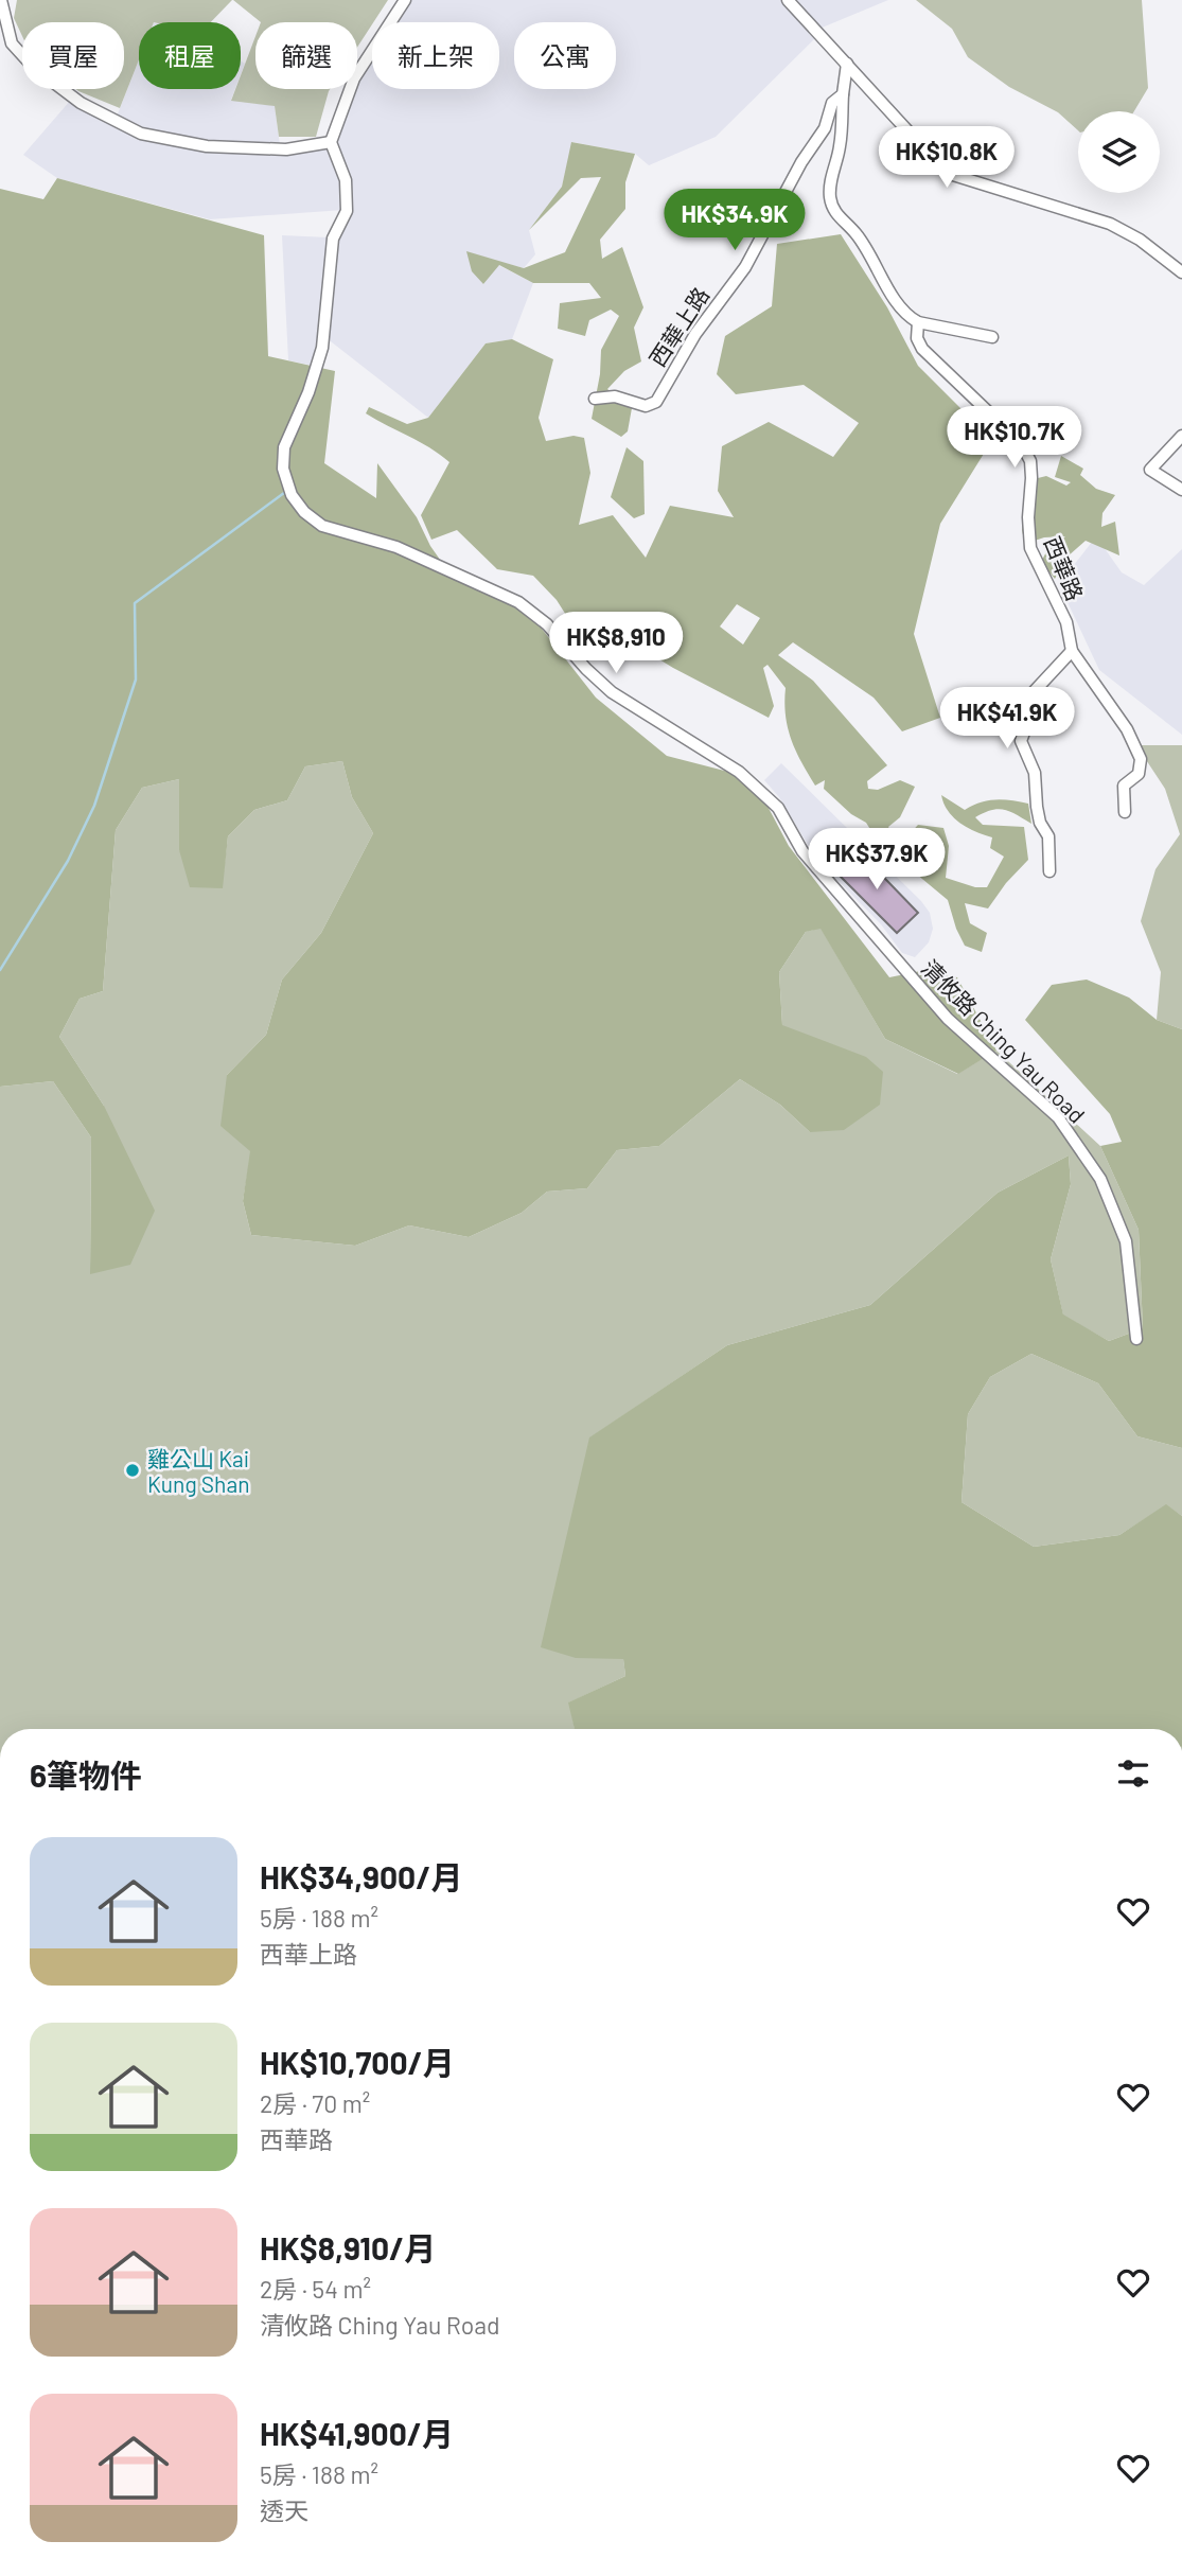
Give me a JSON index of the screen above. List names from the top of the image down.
{
  "streets": {
    "street": ["西華上路", "西華路", "清攸路 Ching Yau Road"]
  },
  "crossings": [
    ["西華上路", "西華路"]
  ],
  "places": ["雞公山 Kai Kung Shan"],
  "page": {
    "chip": [
      "買屋",
      "租屋",
      "篩選",
      "新上架",
      "公寓"
    ],
    "price": [
      "HK$10.8K",
      "HK$34.9K",
      "HK$10.7K",
      "HK$8,910",
      "HK$41.9K",
      "HK$37.9K"
    ],
    "heading": "6筆物件",
    "list": [
      {
        "name": "HK$34,900/月",
        "note": "5房 · 188 m² · 西華上路"
      },
      {
        "name": "HK$10,700/月",
        "note": "2房 · 70 m² · 西華路"
      },
      {
        "name": "HK$8,910/月",
        "note": "2房 · 54 m² · 清攸路 Ching Yau Road"
      },
      {
        "name": "HK$41,900/月",
        "note": "5房 · 188 m² · 透天"
      }
    ]
  }
}
